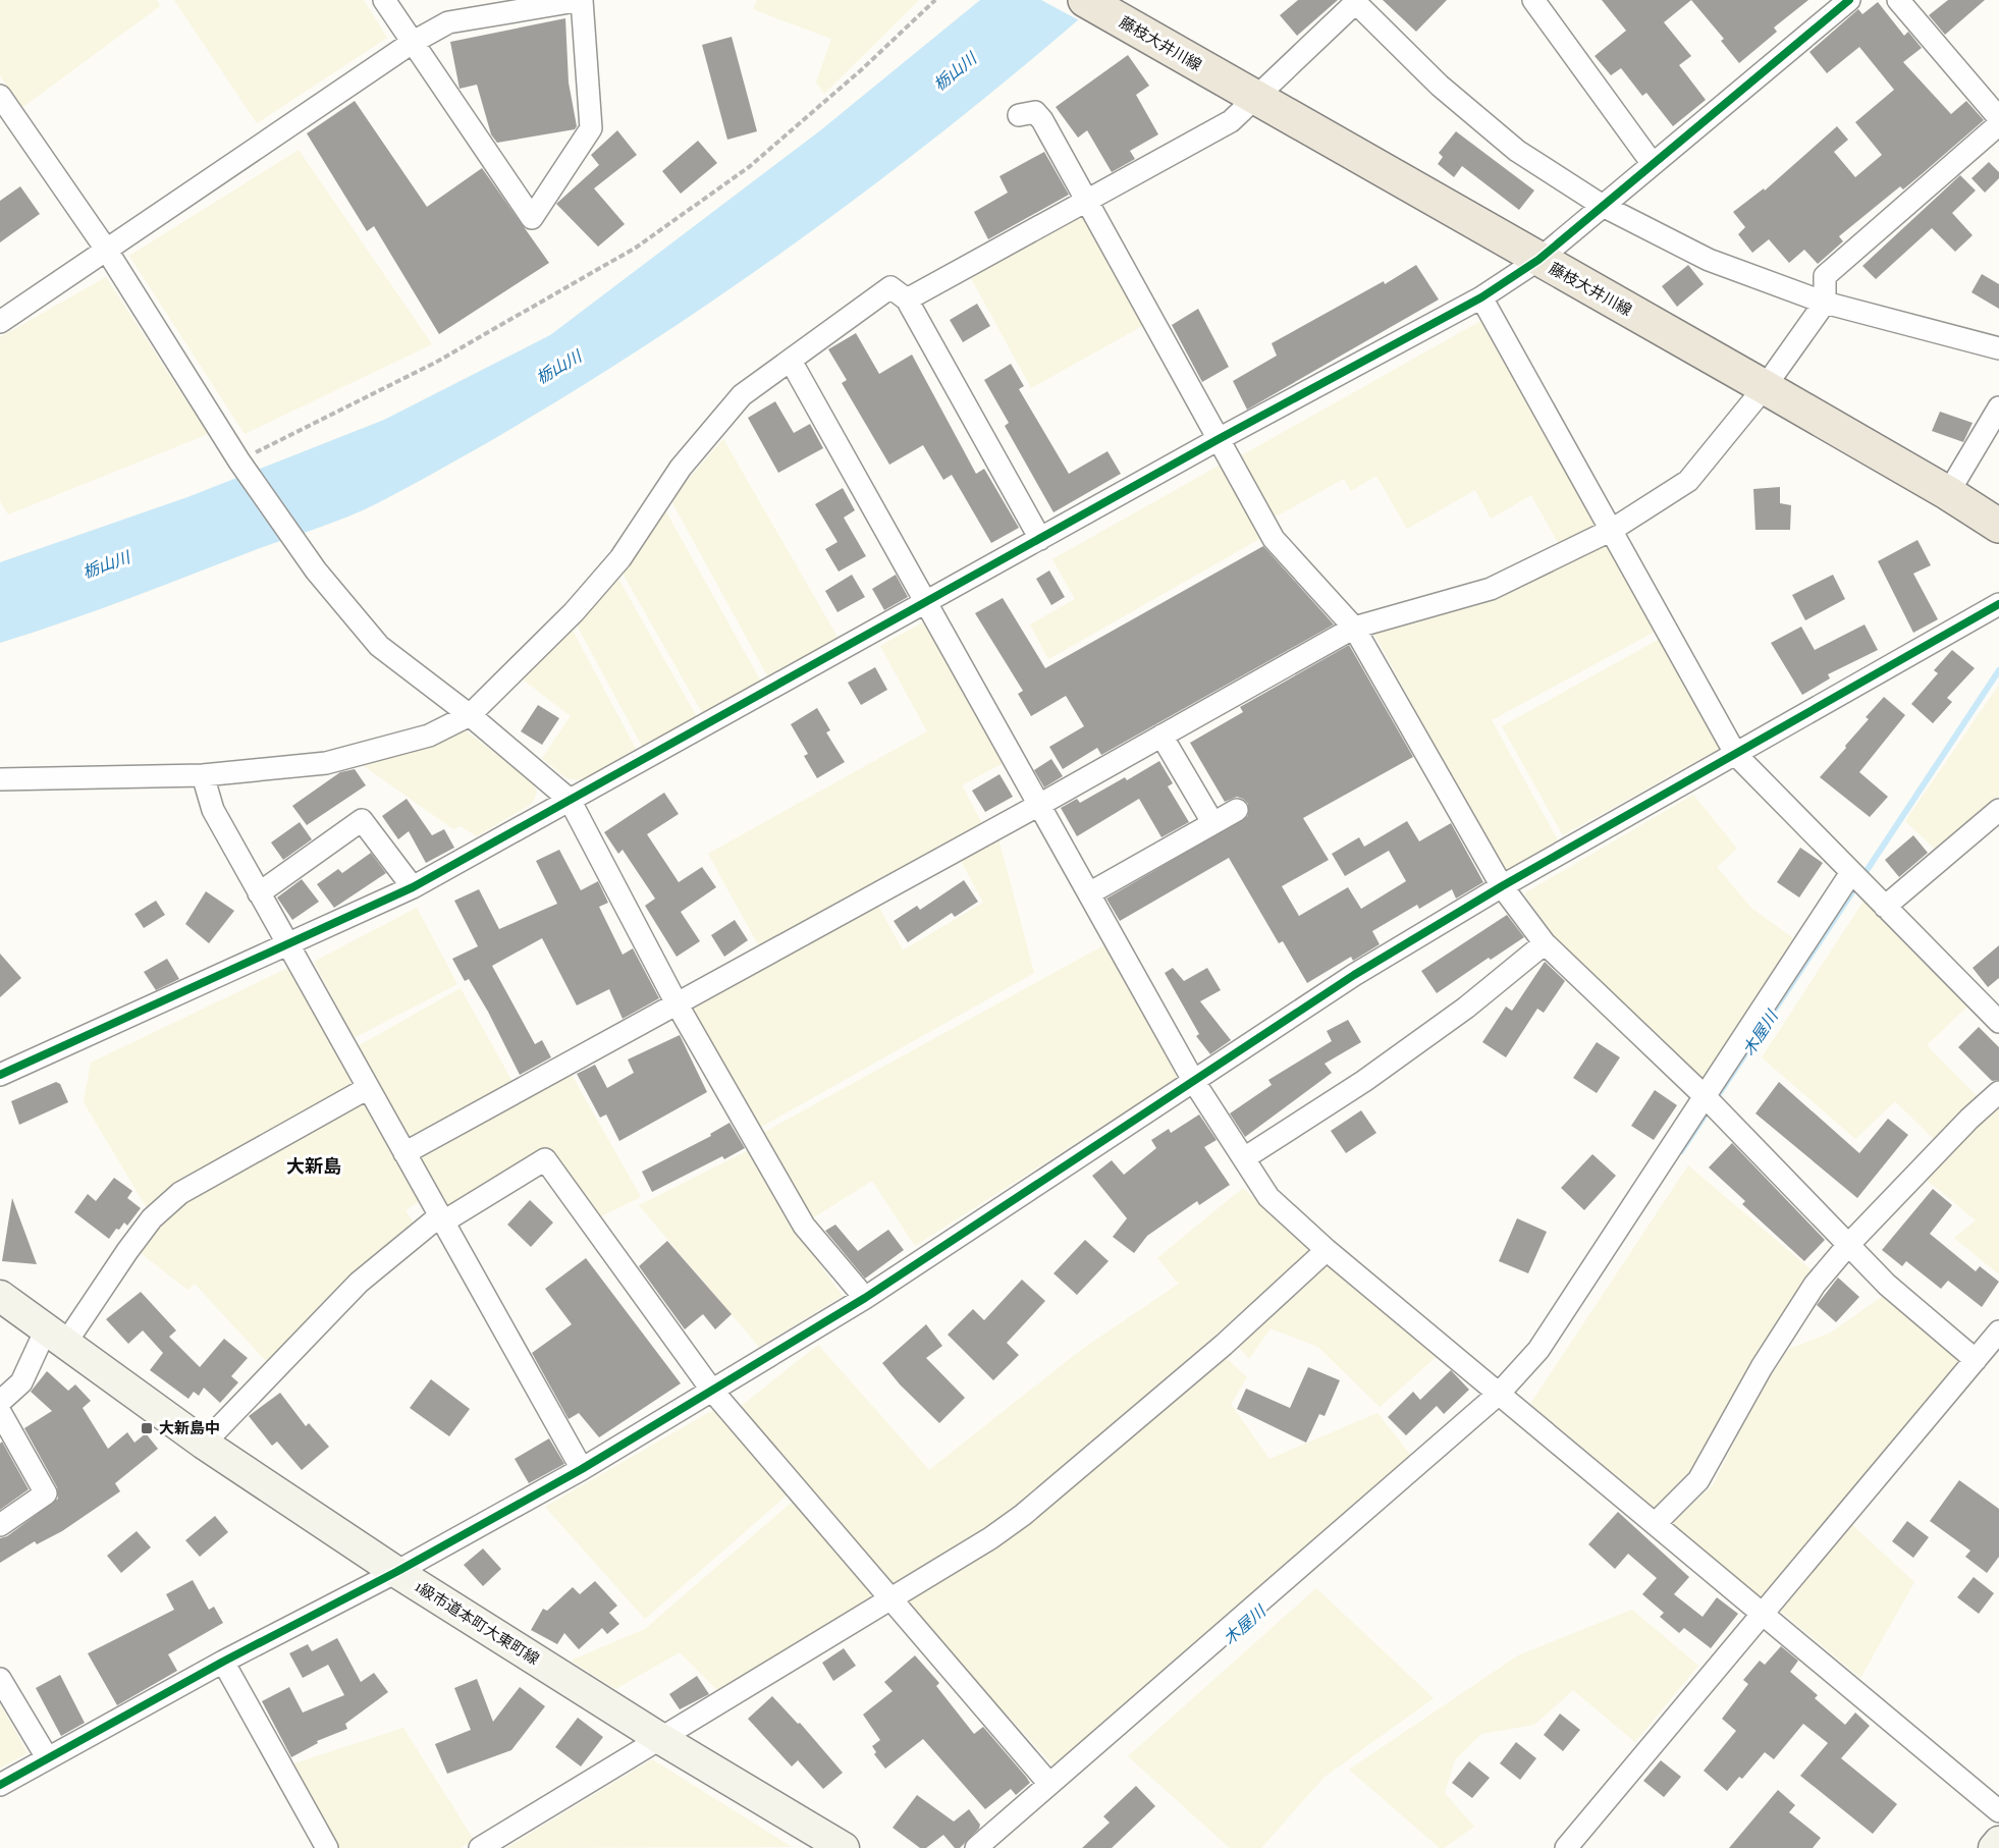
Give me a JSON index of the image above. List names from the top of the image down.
{
  "streets": {
    "main road": ["藤枝大井川線"],
    "street": ["1級市道本町大東町線"]
  },
  "districts": ["大新島"],
  "water": ["栃山川", "木屋川"],
  "places": {
    "transit": ["大新島中"]
  }
}
